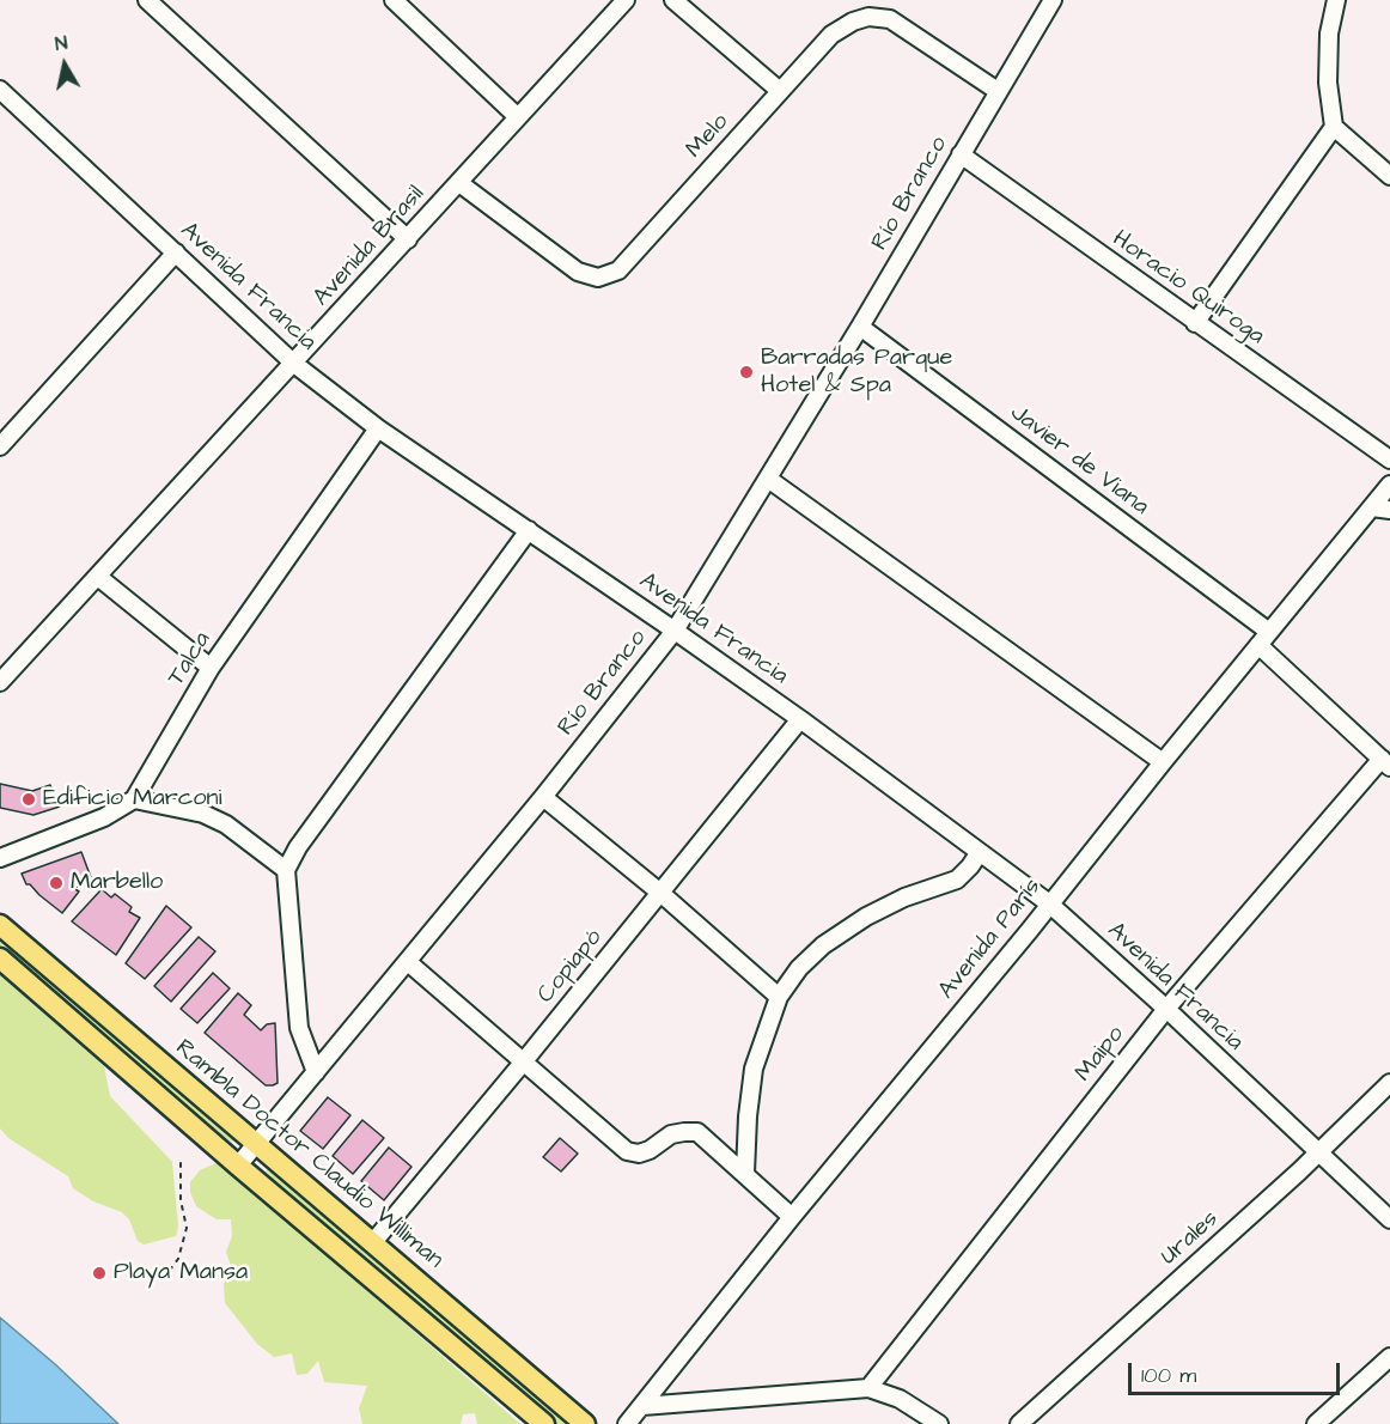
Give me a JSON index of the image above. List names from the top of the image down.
{
  "streets": {
    "main road": ["Rambla Doctor Claudio Williman"],
    "street": [
      "Melo",
      "Río Branco",
      "Avenida Brasil",
      "Avenida Francia",
      "Horacio Quiroga",
      "Javier de Viana",
      "Talca",
      "Avenida París",
      "Copiapó",
      "Maipo",
      "Urales"
    ]
  },
  "crossings": [
    ["Melo", "Río Branco"],
    ["Melo", "Avenida Brasil"],
    ["Río Branco", "Avenida Francia"],
    ["Río Branco", "Horacio Quiroga"],
    ["Río Branco", "Javier de Viana"],
    ["Río Branco", "Rambla Doctor Claudio Williman"],
    ["Avenida Brasil", "Avenida Francia"],
    ["Avenida Francia", "Talca"],
    ["Avenida Francia", "Avenida París"],
    ["Avenida Francia", "Copiapó"],
    ["Avenida Francia", "Maipo"],
    ["Avenida Francia", "Urales"],
    ["Javier de Viana", "Avenida París"],
    ["Copiapó", "Rambla Doctor Claudio Williman"]
  ],
  "places": [
    "Barradas Parque Hotel & Spa",
    "Edificio Marconi",
    "Marbello",
    "Playa Mansa"
  ],
  "scale_bar": "100 m",
  "north": "top"
}
